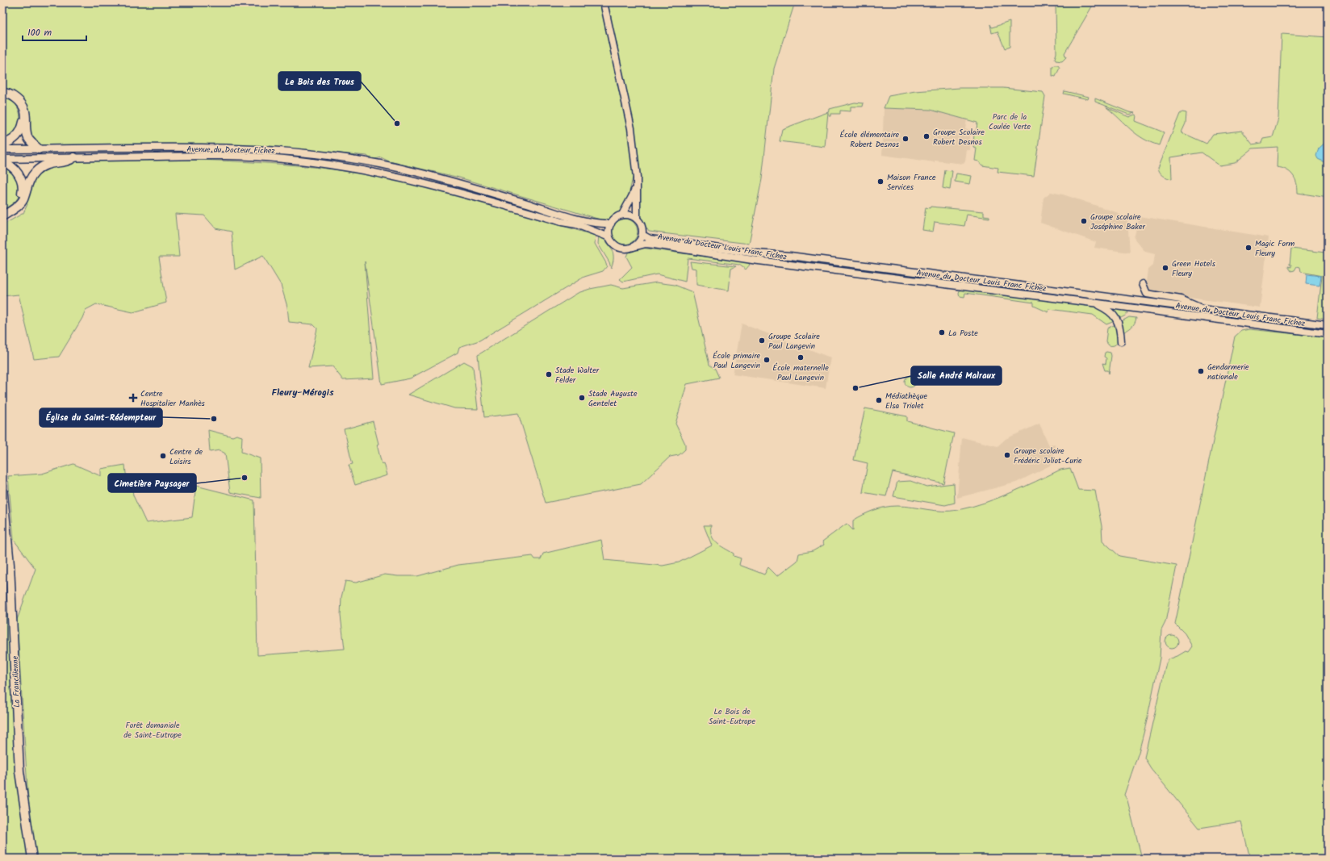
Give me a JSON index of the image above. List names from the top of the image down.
{
  "streets": {
    "highway": ["La Francilienne"],
    "main road": ["Avenue du Docteur Fichez", "Avenue du Docteur Louis Franc Fichez"]
  },
  "crossings": [
    ["Avenue du Docteur Fichez", "Avenue du Docteur Louis Franc Fichez"]
  ],
  "districts": ["Fleury-Mérogis"],
  "parks": ["Parc de la Coulée Verte", "Le Bois de Saint-Eutrope", "Forêt domaniale de Saint-Eutrope"],
  "places": {
    "other": [
      "Le Bois des Trous",
      "Groupe Scolaire Robert Desnos",
      "École élémentaire Robert Desnos",
      "Maison France Services",
      "Groupe scolaire Joséphine Baker",
      "Magic Form Fleury",
      "Green Hotels Fleury",
      "La Poste",
      "Groupe Scolaire Paul Langevin",
      "École maternelle Paul Langevin",
      "École primaire Paul Langevin",
      "Gendarmerie nationale",
      "Stade Walter Felder",
      "Salle André Malraux",
      "Stade Auguste Gentelet",
      "Médiathèque Elsa Triolet",
      "Église du Saint-Rédempteur",
      "Groupe scolaire Frédéric Joliot-Curie",
      "Centre de Loisirs",
      "Cimetière Paysager"
    ],
    "health": ["Centre Hospitalier Manhès"]
  },
  "scale_bar": "100 m"
}
